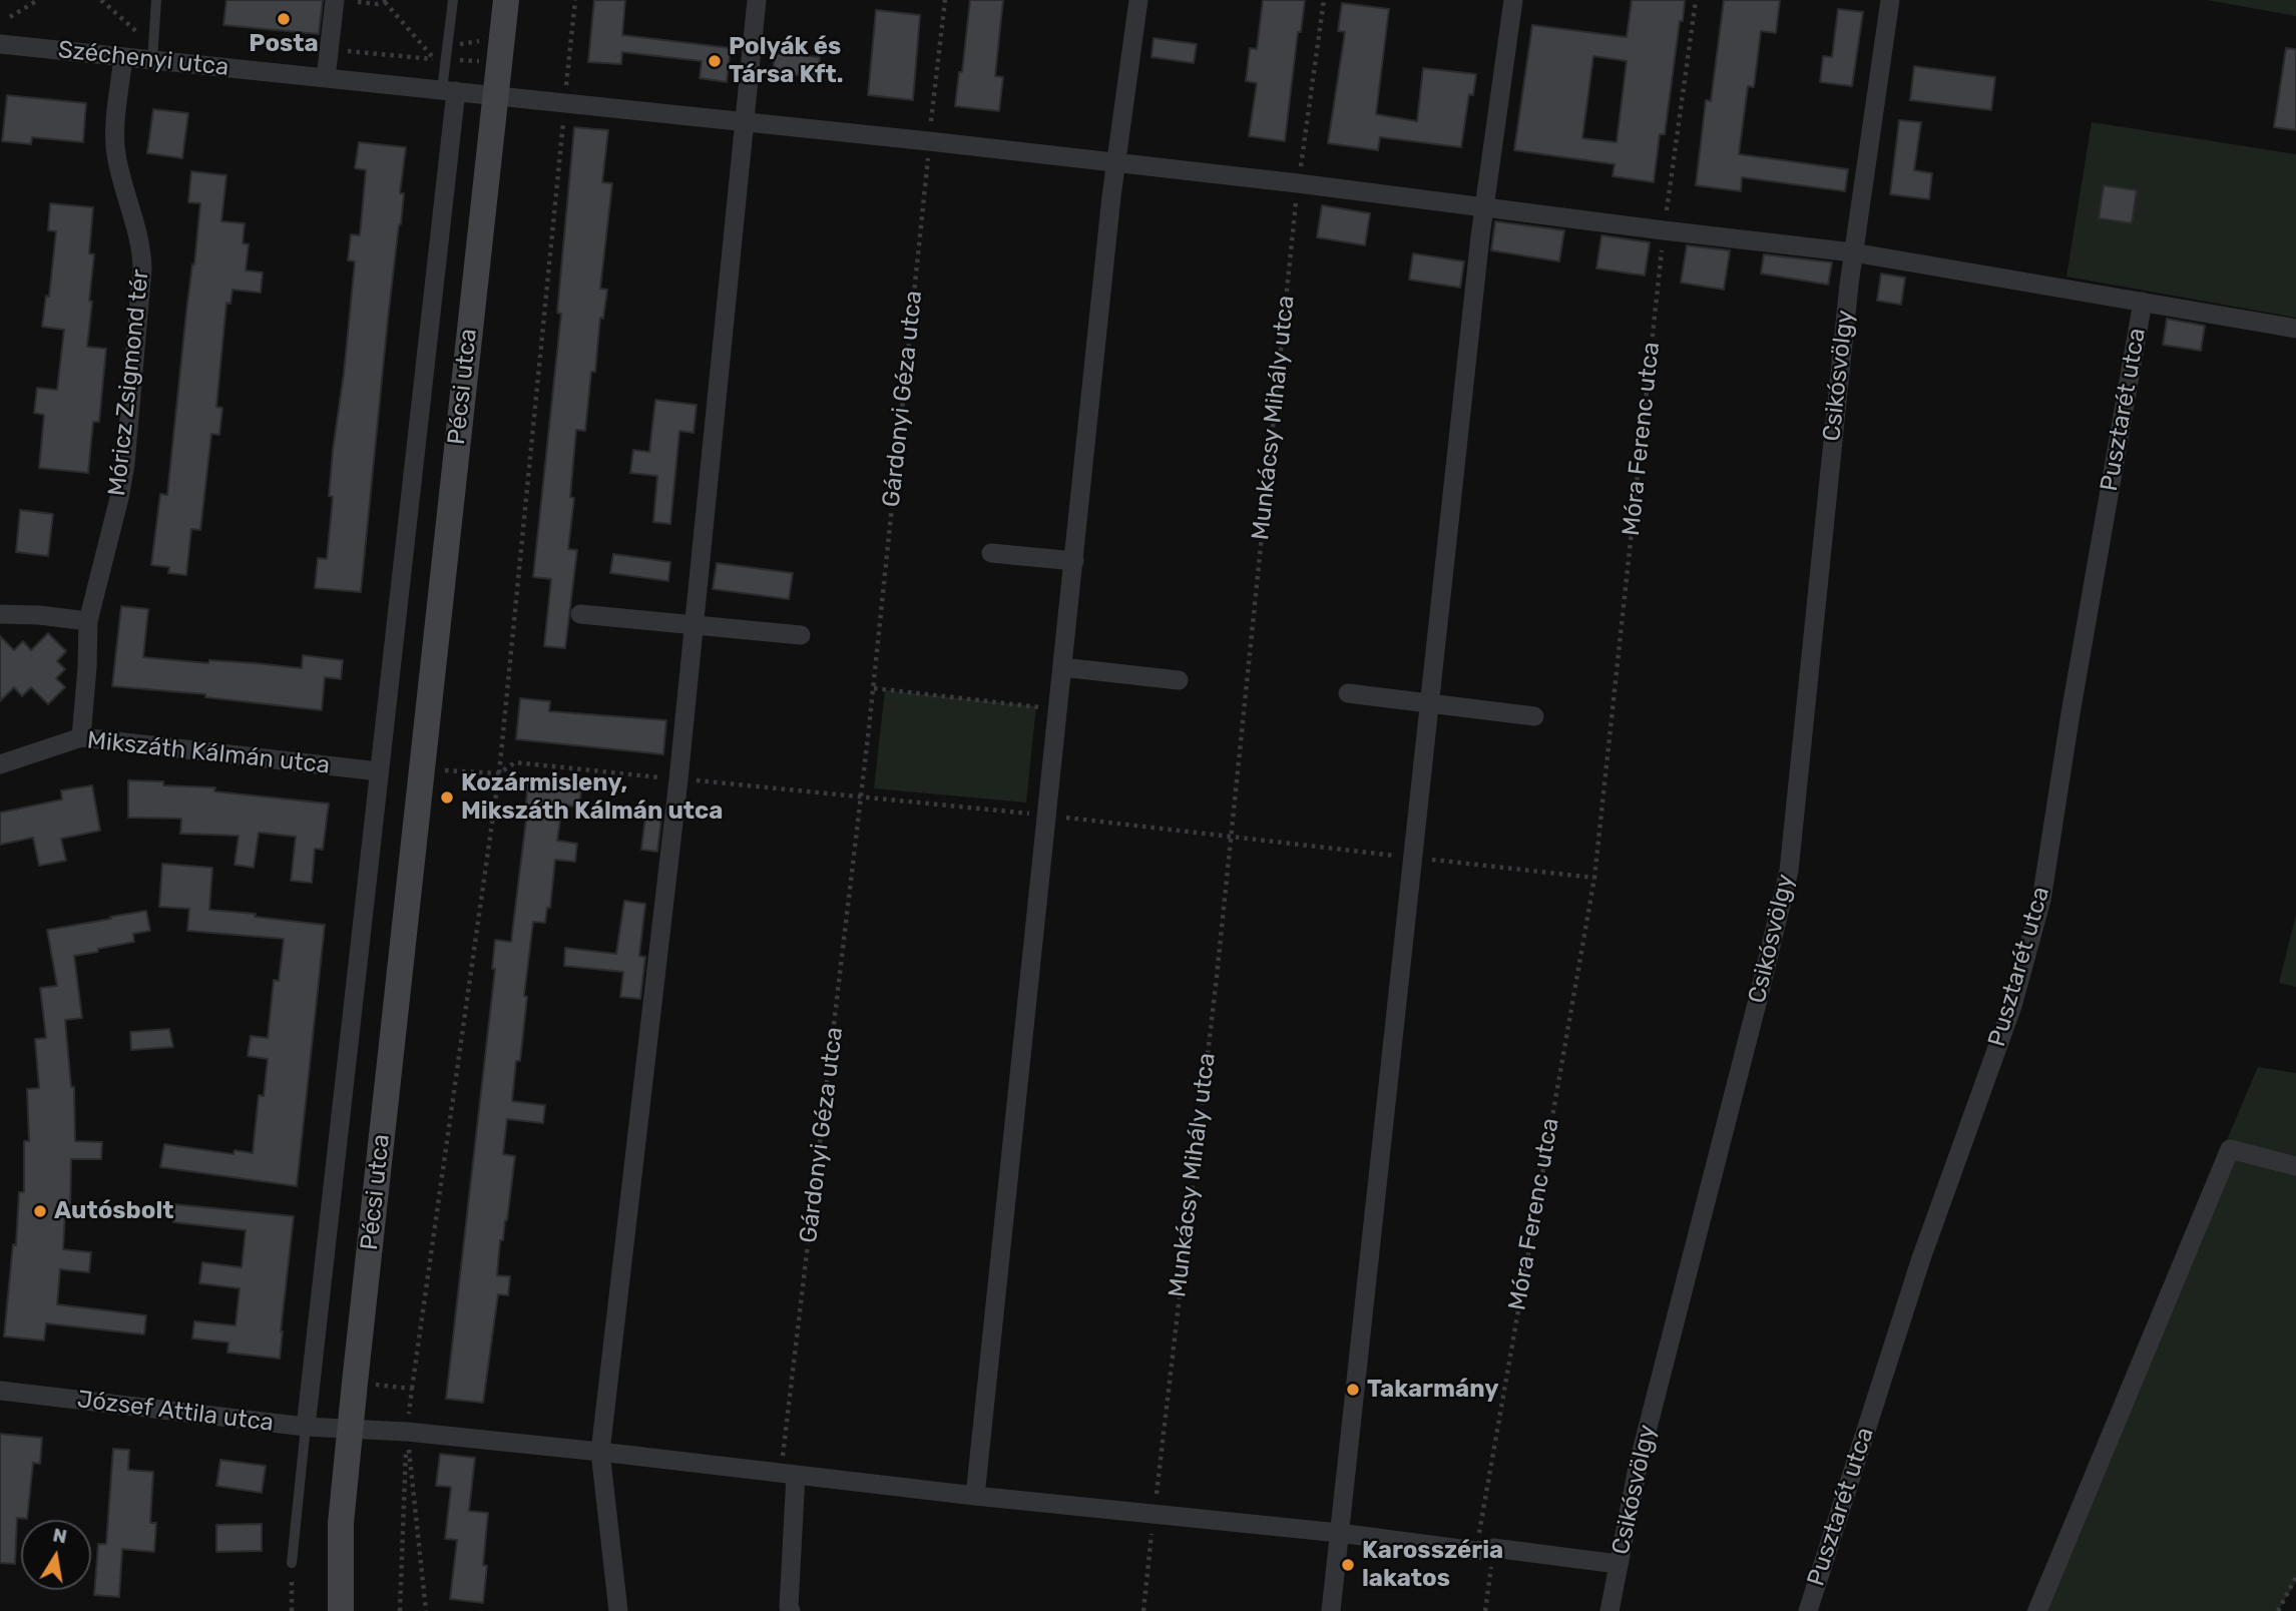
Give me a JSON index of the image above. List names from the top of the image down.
{
  "streets": {
    "main road": ["Pécsi utca"],
    "street": [
      "Széchenyi utca",
      "Csikósvölgy",
      "Móricz Zsigmond tér",
      "Pusztarét utca",
      "Mikszáth Kálmán utca",
      "József Attila utca"
    ],
    "path": ["Gárdonyi Géza utca", "Munkácsy Mihály utca", "Móra Ferenc utca"]
  },
  "crossings": [
    ["Széchenyi utca", "Csikósvölgy"],
    ["Széchenyi utca", "Móricz Zsigmond tér"],
    ["Széchenyi utca", "Pécsi utca"],
    ["Széchenyi utca", "Gárdonyi Géza utca"],
    ["Széchenyi utca", "Pusztarét utca"],
    ["Széchenyi utca", "Munkácsy Mihály utca"],
    ["Széchenyi utca", "Móra Ferenc utca"],
    ["Csikósvölgy", "József Attila utca"],
    ["Móricz Zsigmond tér", "Mikszáth Kálmán utca"],
    ["Pécsi utca", "József Attila utca"],
    ["Gárdonyi Géza utca", "József Attila utca"],
    ["Munkácsy Mihály utca", "József Attila utca"],
    ["Móra Ferenc utca", "József Attila utca"]
  ],
  "places": [
    "Posta",
    "Polyák és Társa Kft.",
    "Kozármisleny, Mikszáth Kálmán utca",
    "Autósbolt",
    "Takarmány",
    "Karosszéria lakatos"
  ],
  "north": "top"
}
